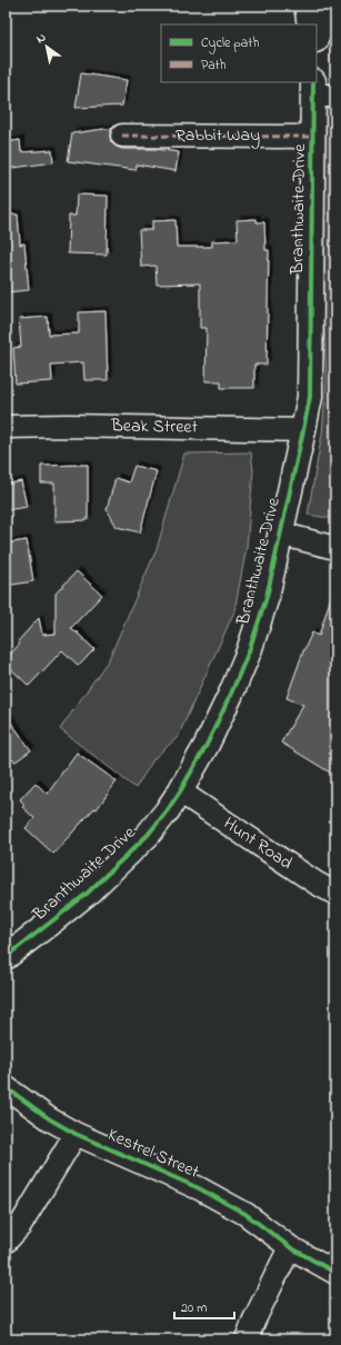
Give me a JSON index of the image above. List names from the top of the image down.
{
  "streets": {
    "street": [
      "Rabbit Way",
      "Branthwaite Drive",
      "Beak Street",
      "Hunt Road",
      "Kestrel Street"
    ]
  },
  "crossings": [
    ["Rabbit Way", "Branthwaite Drive"],
    ["Branthwaite Drive", "Beak Street"],
    ["Branthwaite Drive", "Hunt Road"]
  ],
  "legend": ["Cycle path", "Path"],
  "scale_bar": "20 m",
  "north": "top left"
}
